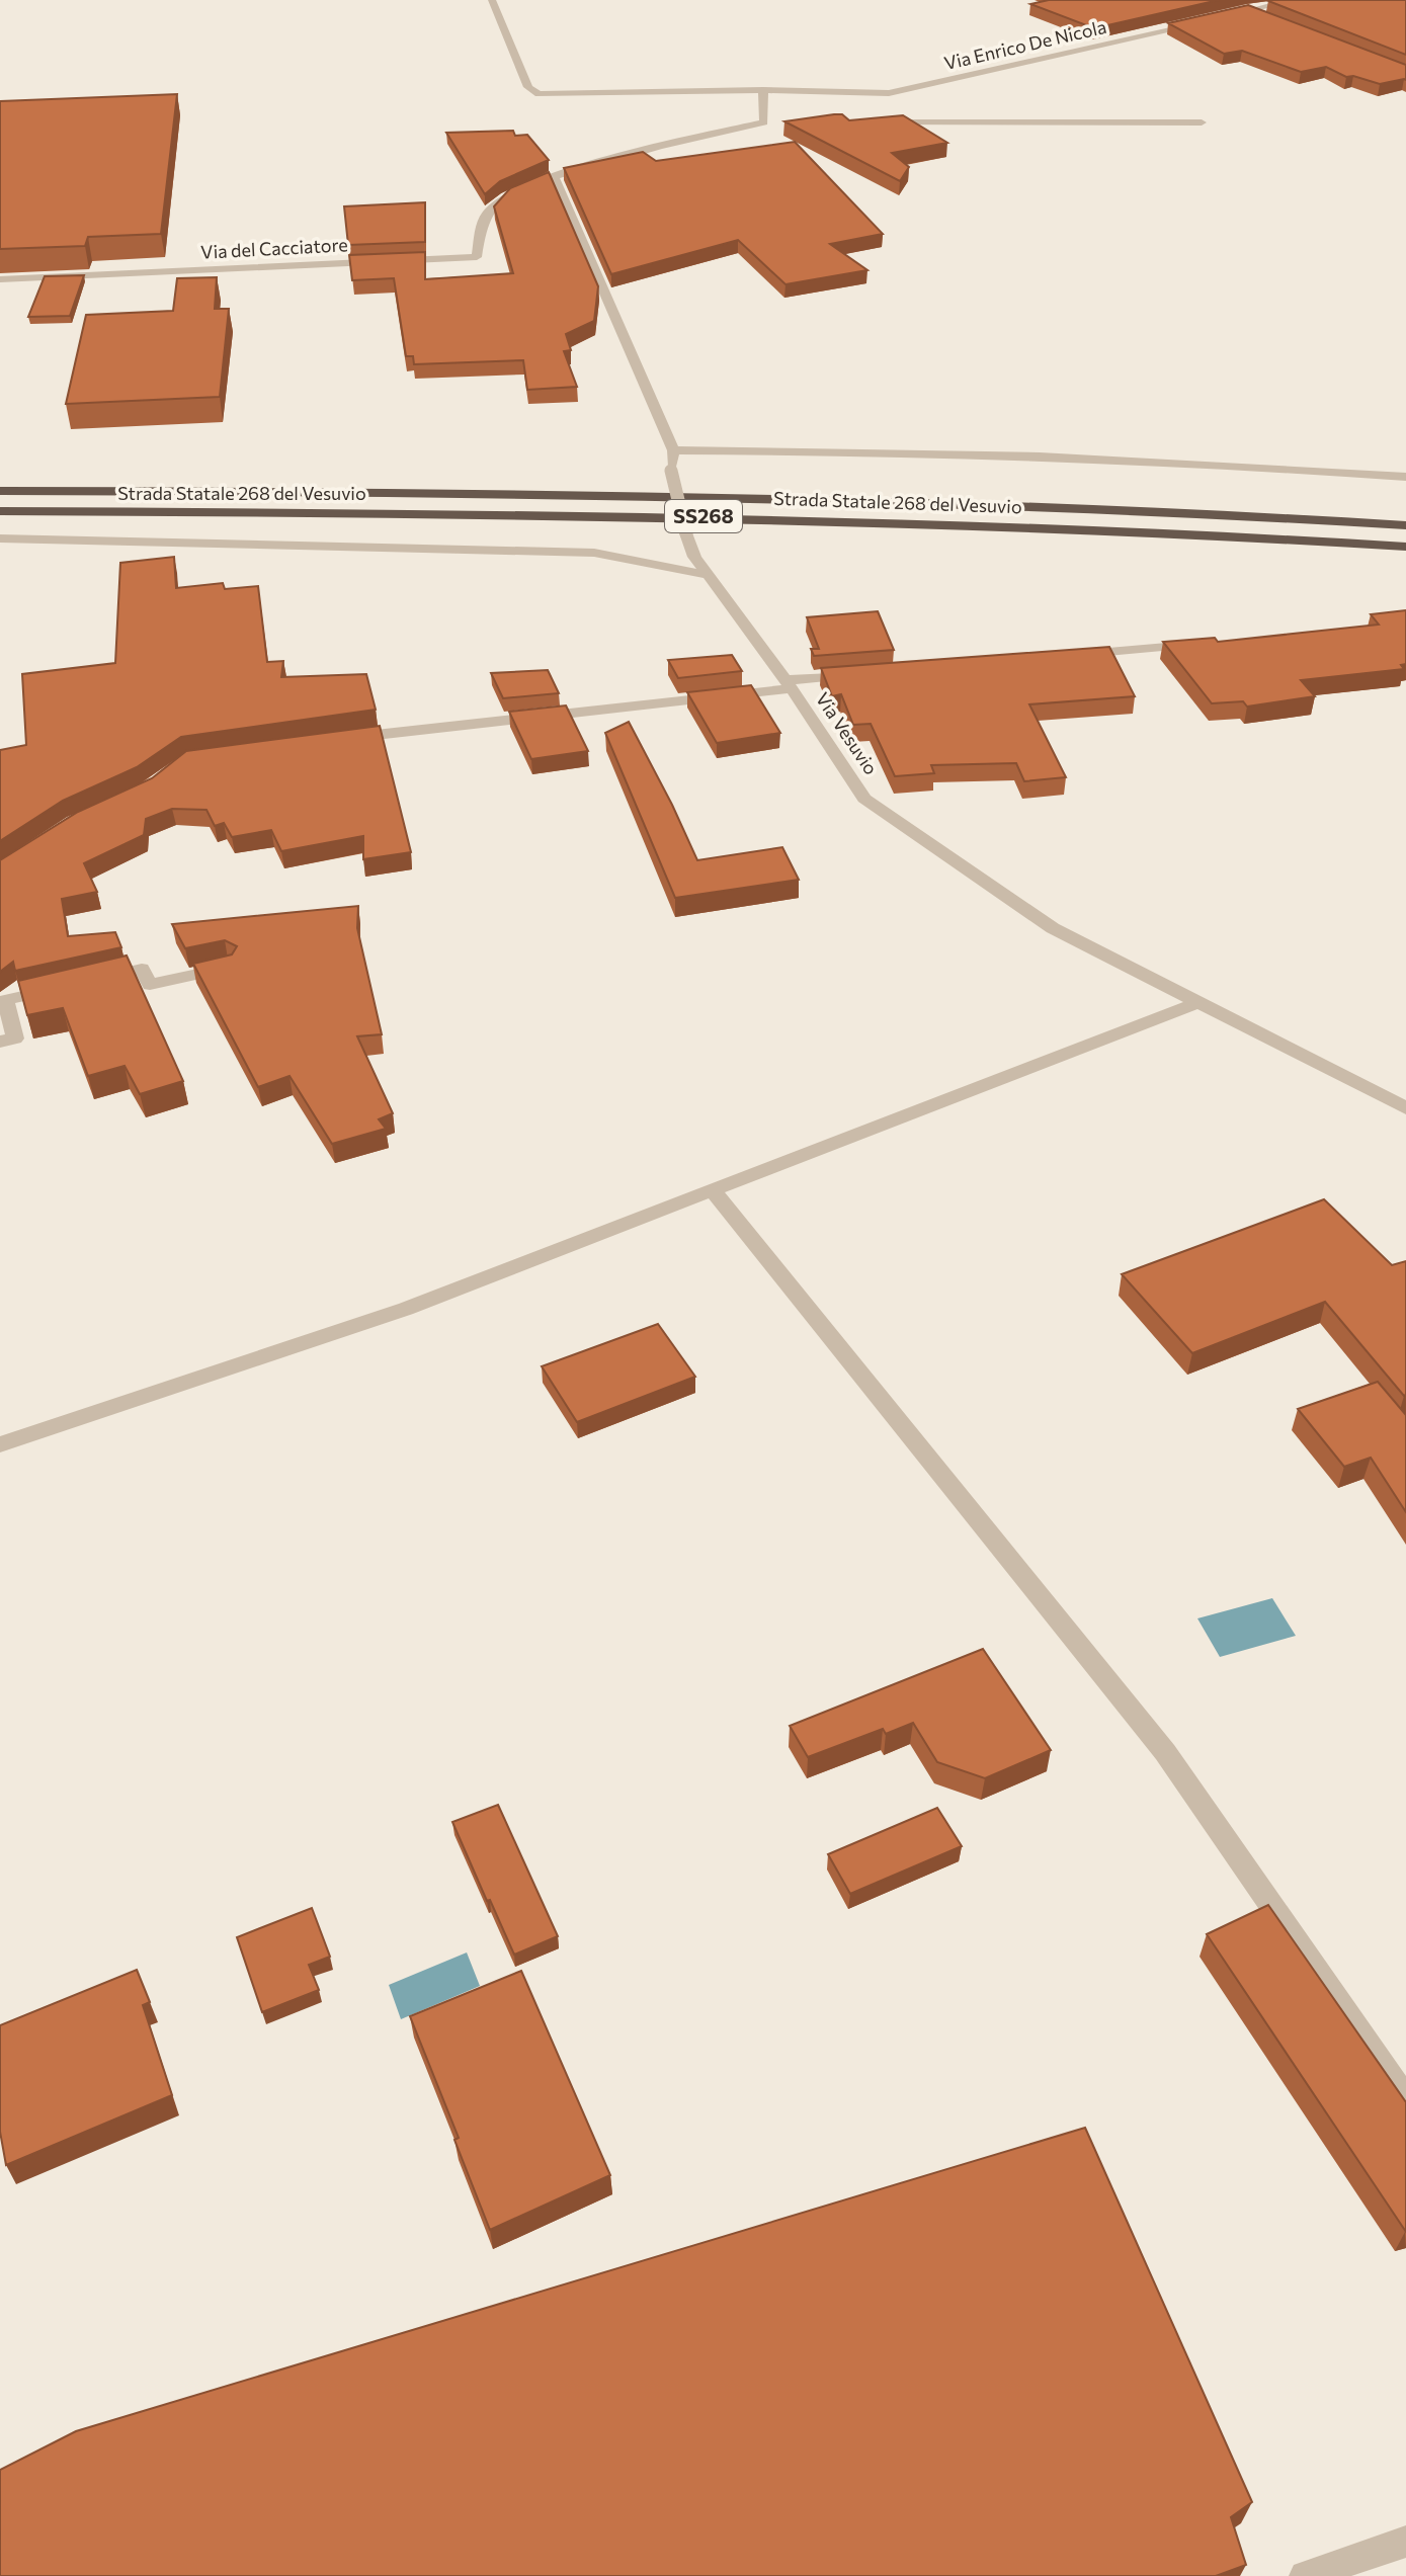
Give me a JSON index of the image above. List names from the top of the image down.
{
  "streets": {
    "highway": ["Strada Statale 268 del Vesuvio", "SS268"],
    "street": ["Via Enrico De Nicola", "Via del Cacciatore", "Via Vesuvio"]
  },
  "crossings": [
    ["Via del Cacciatore", "Via Vesuvio"]
  ]
}
